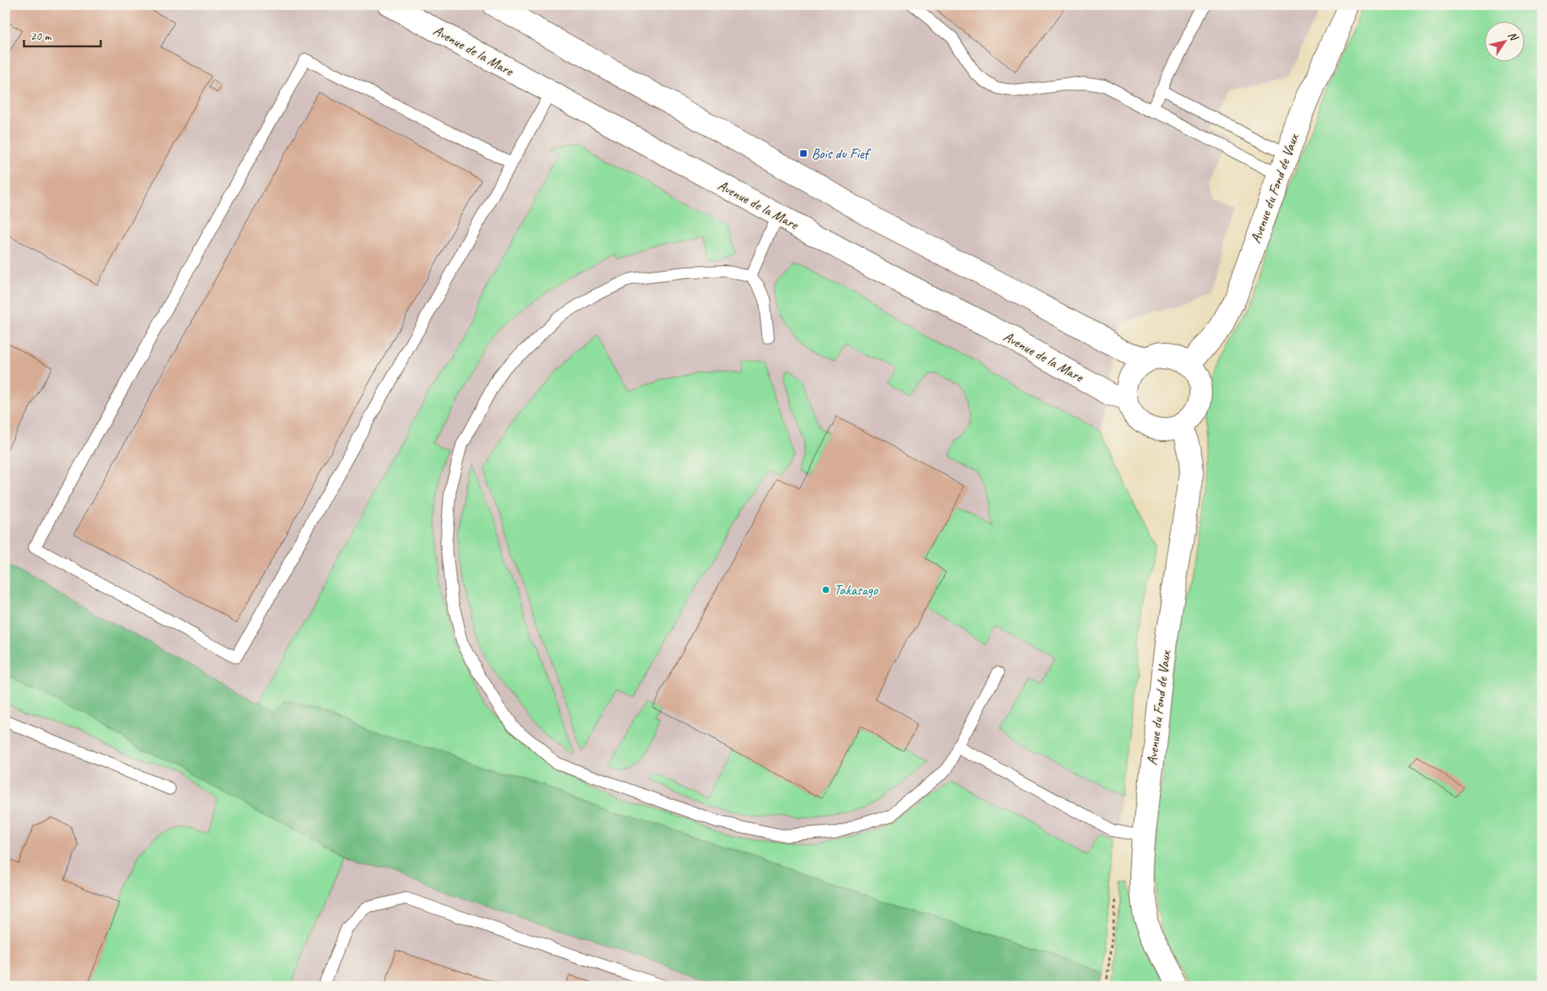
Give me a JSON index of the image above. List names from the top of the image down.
{
  "streets": {
    "street": ["Avenue de la Mare", "Avenue du Fond de Vaux"]
  },
  "crossings": [
    ["Avenue de la Mare", "Avenue du Fond de Vaux"]
  ],
  "places": {
    "transit": ["Bois du Fief"],
    "other": ["Takasago"]
  },
  "scale_bar": "20 m",
  "north": "top right"
}
